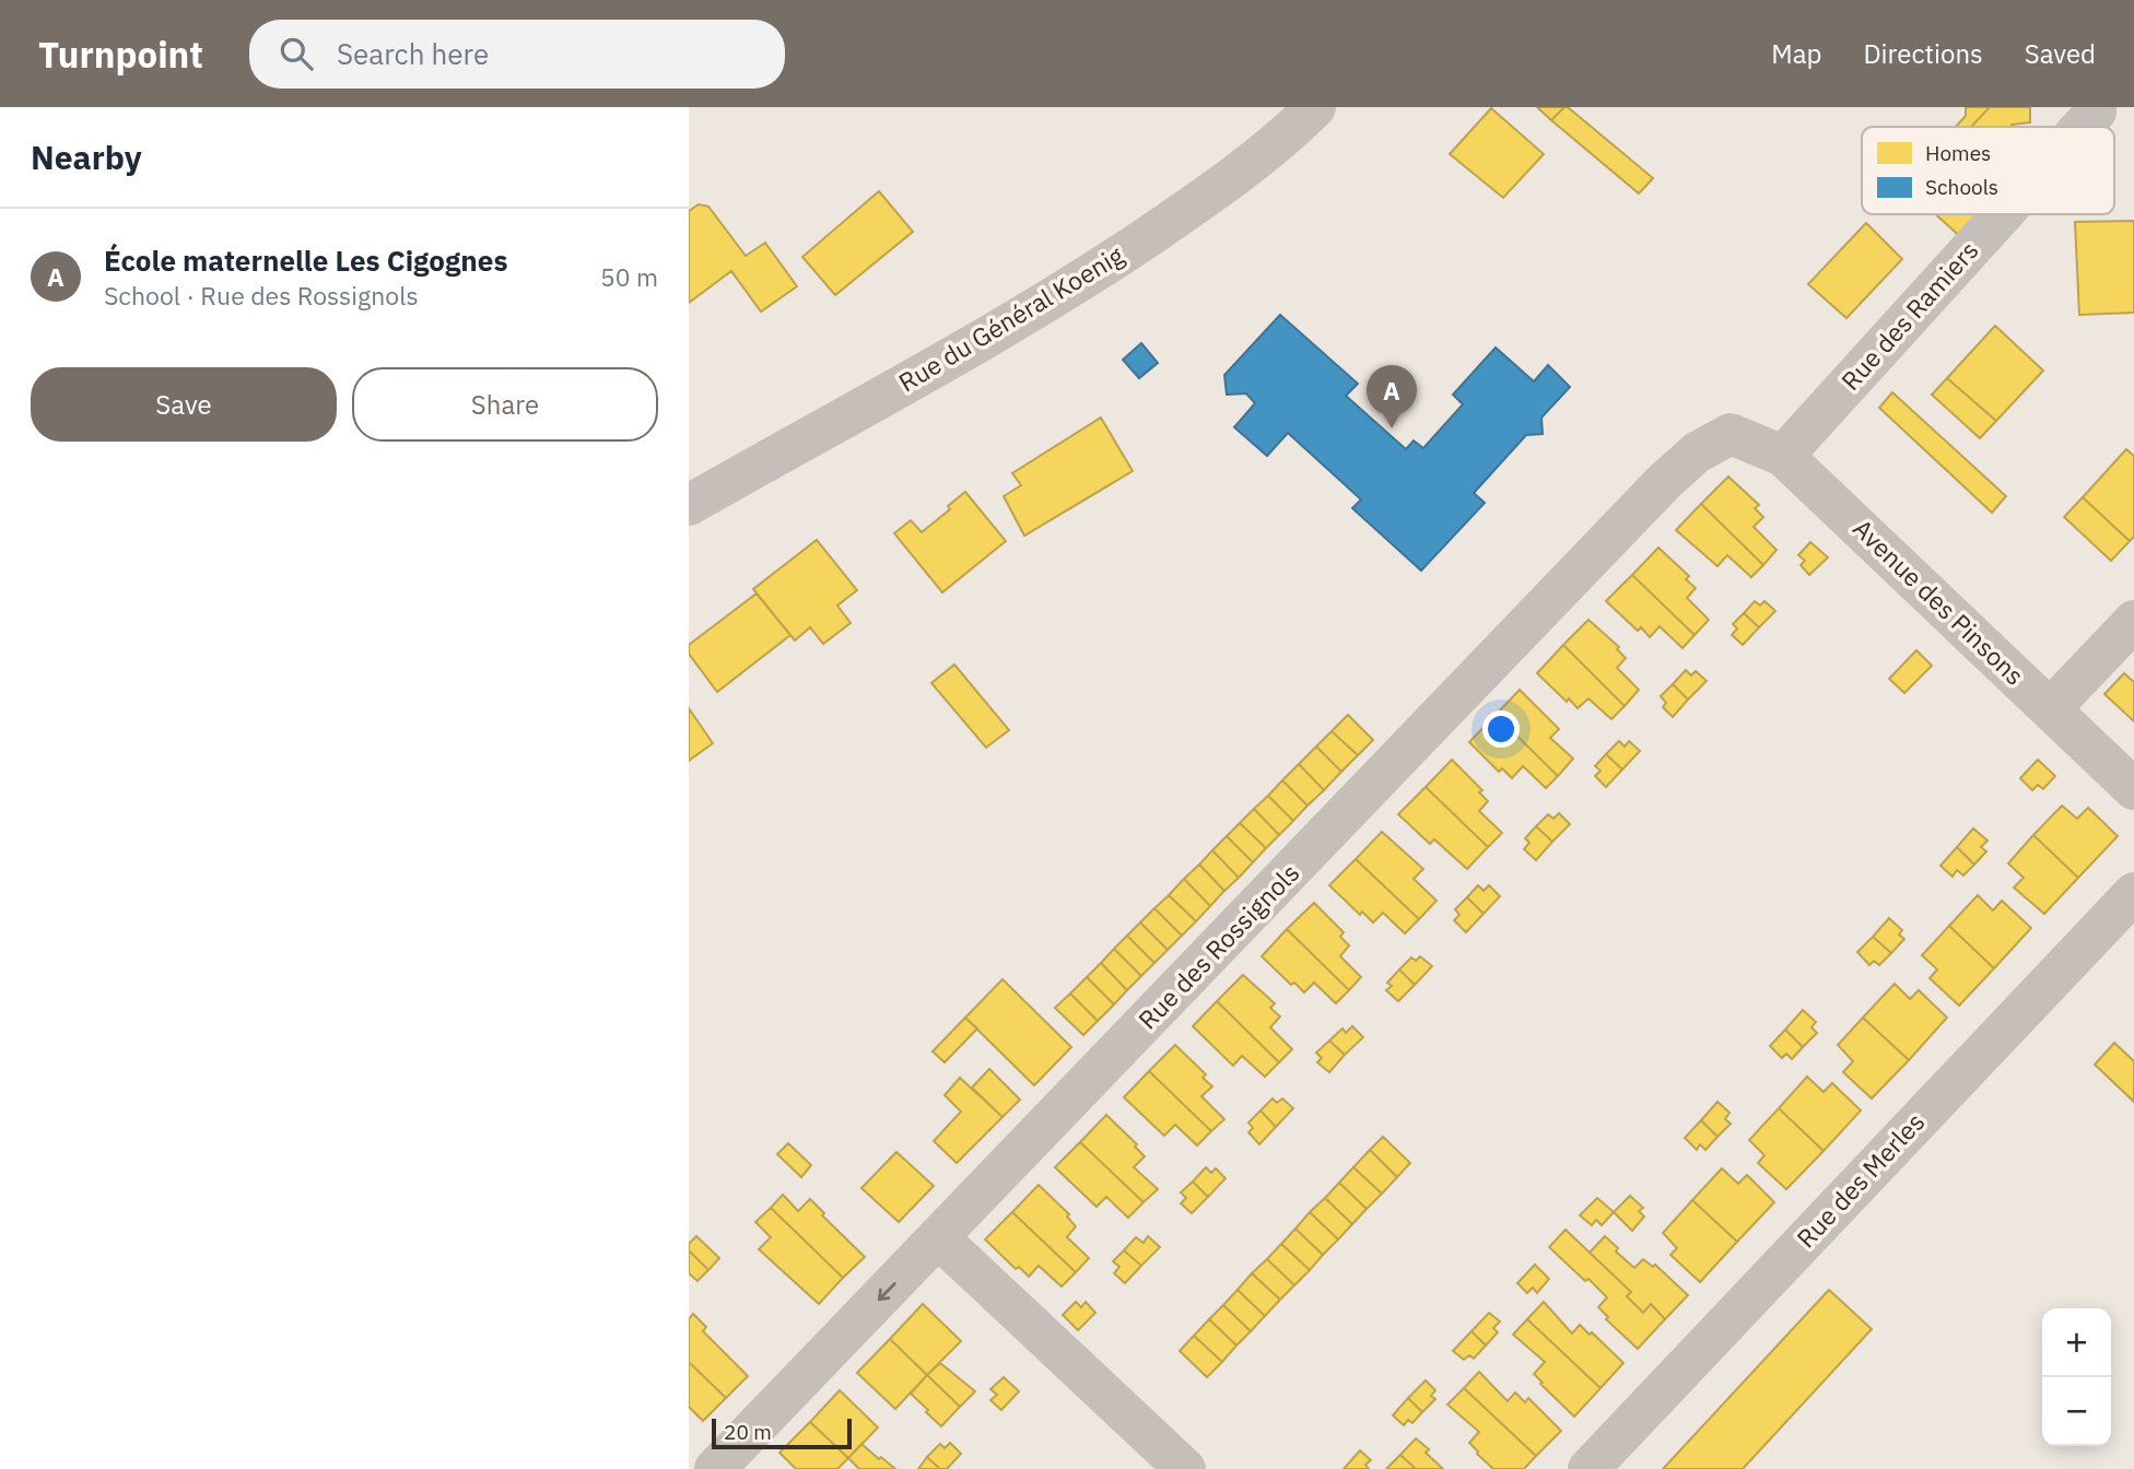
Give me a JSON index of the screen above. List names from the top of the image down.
{
  "streets": {
    "street": [
      "Rue des Ramiers",
      "Rue du Général Koenig",
      "Avenue des Pinsons",
      "Rue des Rossignols",
      "Rue des Merles"
    ]
  },
  "crossings": [
    ["Rue des Ramiers", "Avenue des Pinsons"],
    ["Avenue des Pinsons", "Rue des Rossignols"]
  ],
  "legend": ["Homes", "Schools"],
  "scale_bar": "20 m",
  "page": {
    "header": "Turnpoint",
    "search": "Search here",
    "nav": ["Map", "Directions", "Saved"],
    "heading": "Nearby",
    "list": [
      {
        "mark": "A",
        "name": "École maternelle Les Cigognes",
        "note": "School · Rue des Rossignols",
        "value": "50 m"
      }
    ],
    "buttons": ["Save", "Share"],
    "pins": "A",
    "map_buttons": ["+", "−"],
    "scale": "20 m"
  }
}
